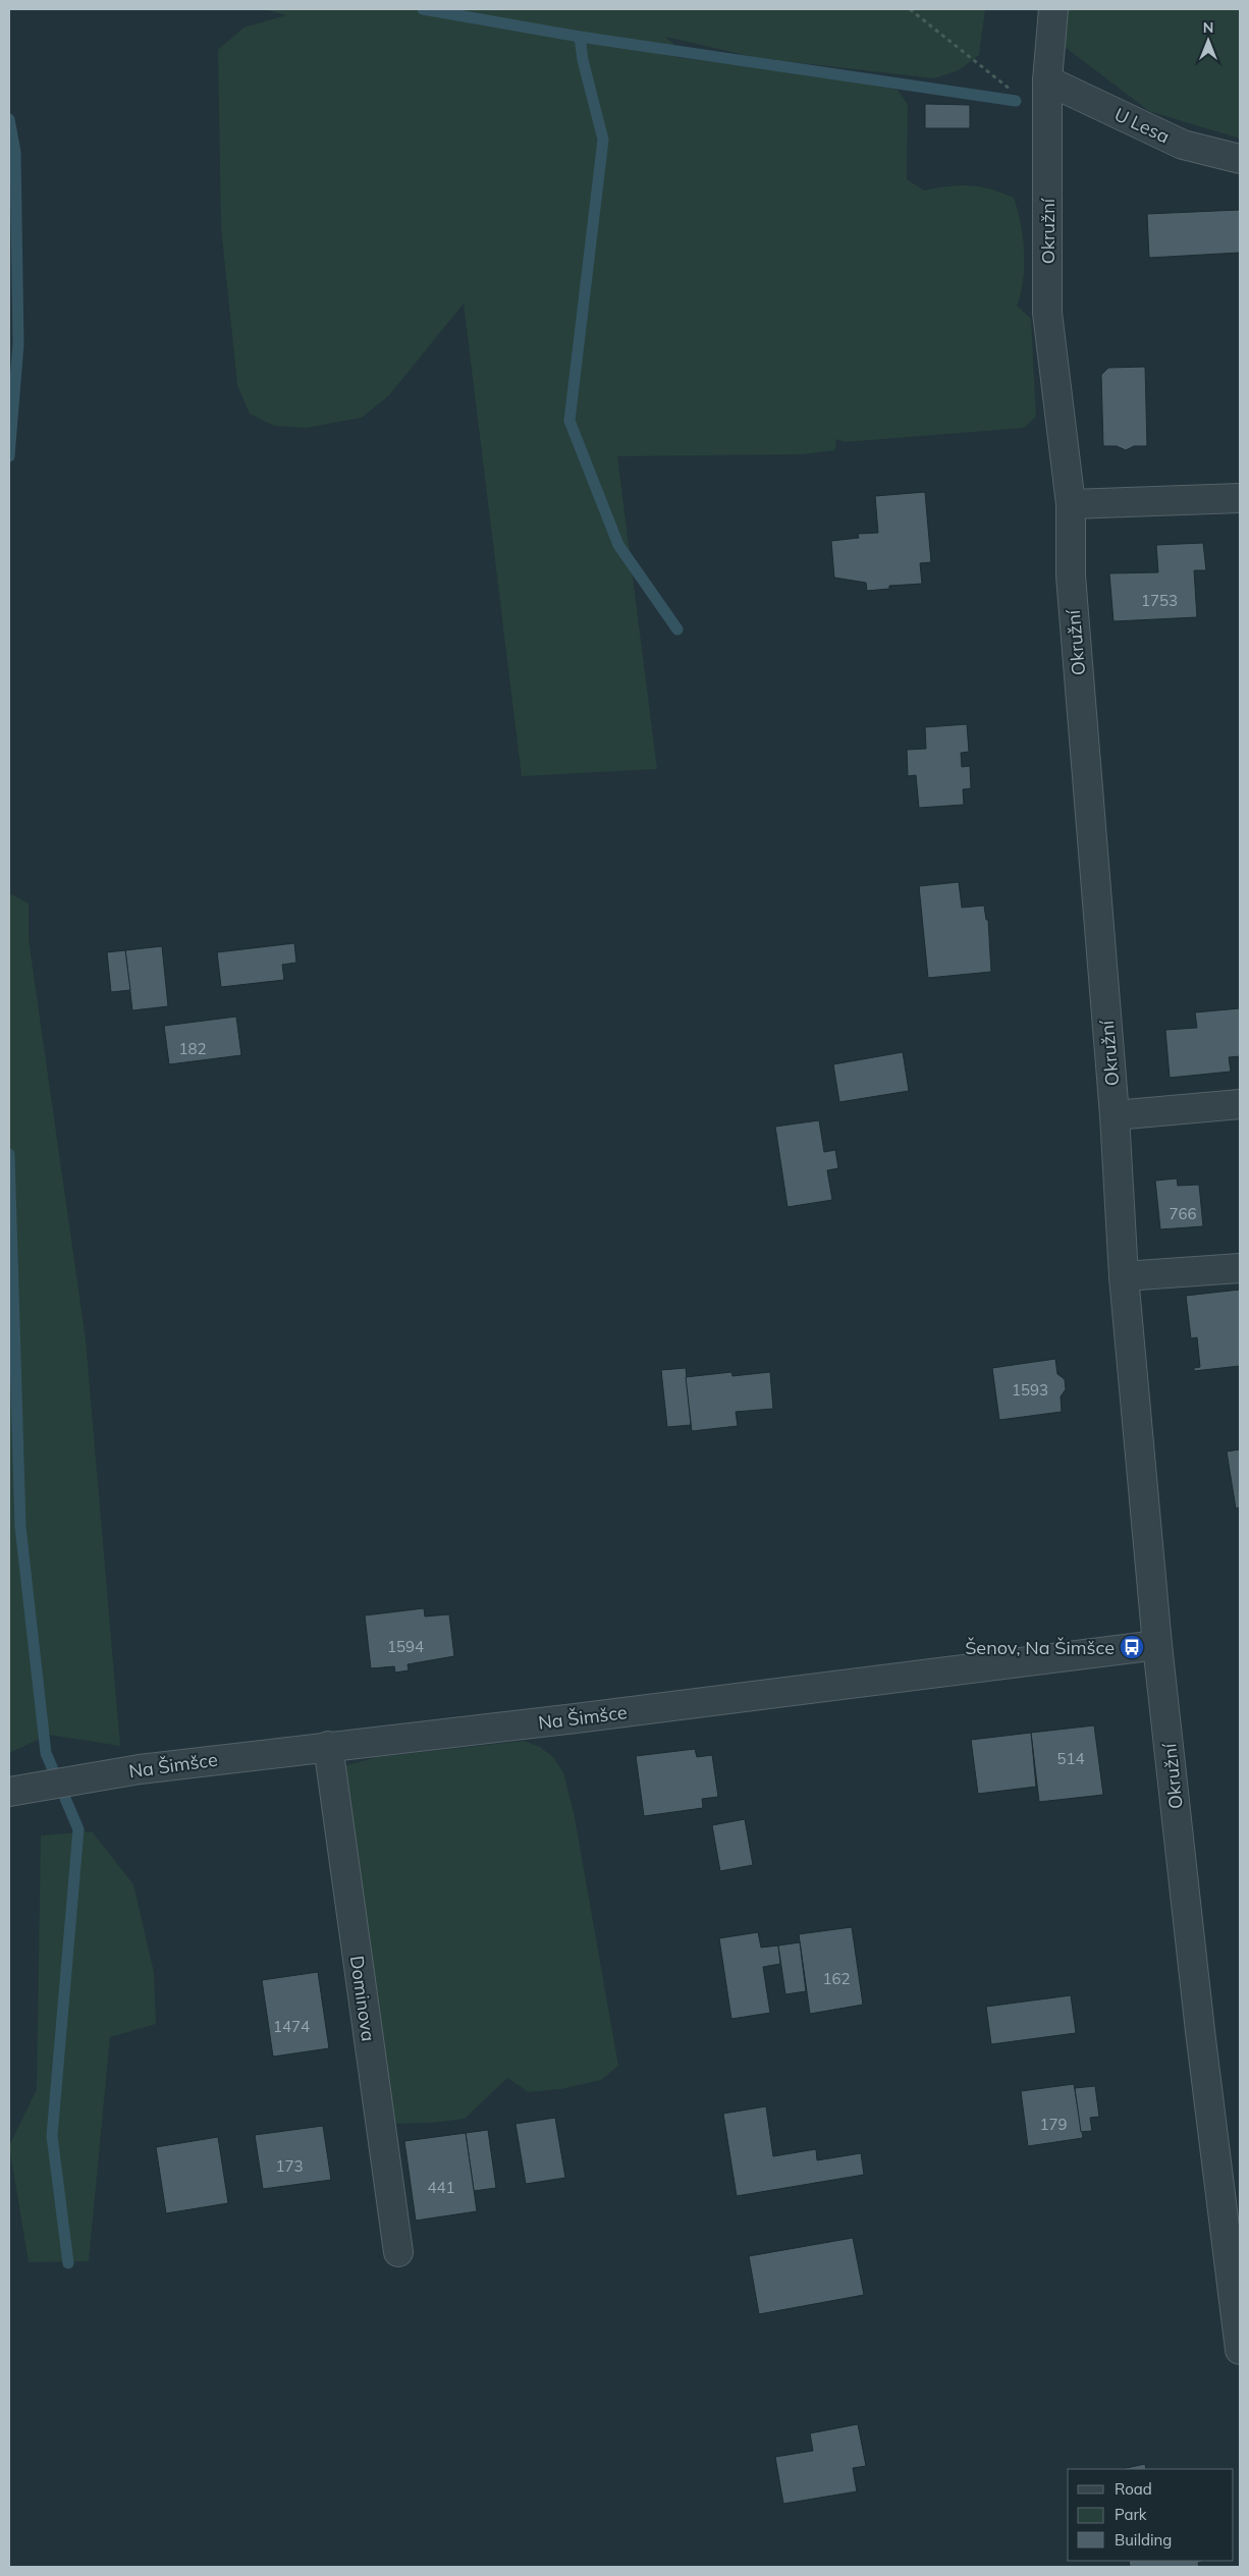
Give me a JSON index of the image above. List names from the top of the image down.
{
  "streets": {
    "street": [
      "U Lesa",
      "Okružní",
      "Na Šimšce",
      "Dominova"
    ]
  },
  "crossings": [
    ["U Lesa", "Okružní"],
    ["Okružní", "Na Šimšce"],
    ["Na Šimšce", "Dominova"]
  ],
  "places": {
    "bus stop": ["Šenov, Na Šimšce"]
  },
  "house_numbers": [
    "1753",
    "182",
    "766",
    "1593",
    "1594",
    "514",
    "162",
    "1474",
    "179",
    "173",
    "441"
  ],
  "legend": ["Road", "Park", "Building"],
  "north": "top"
}
